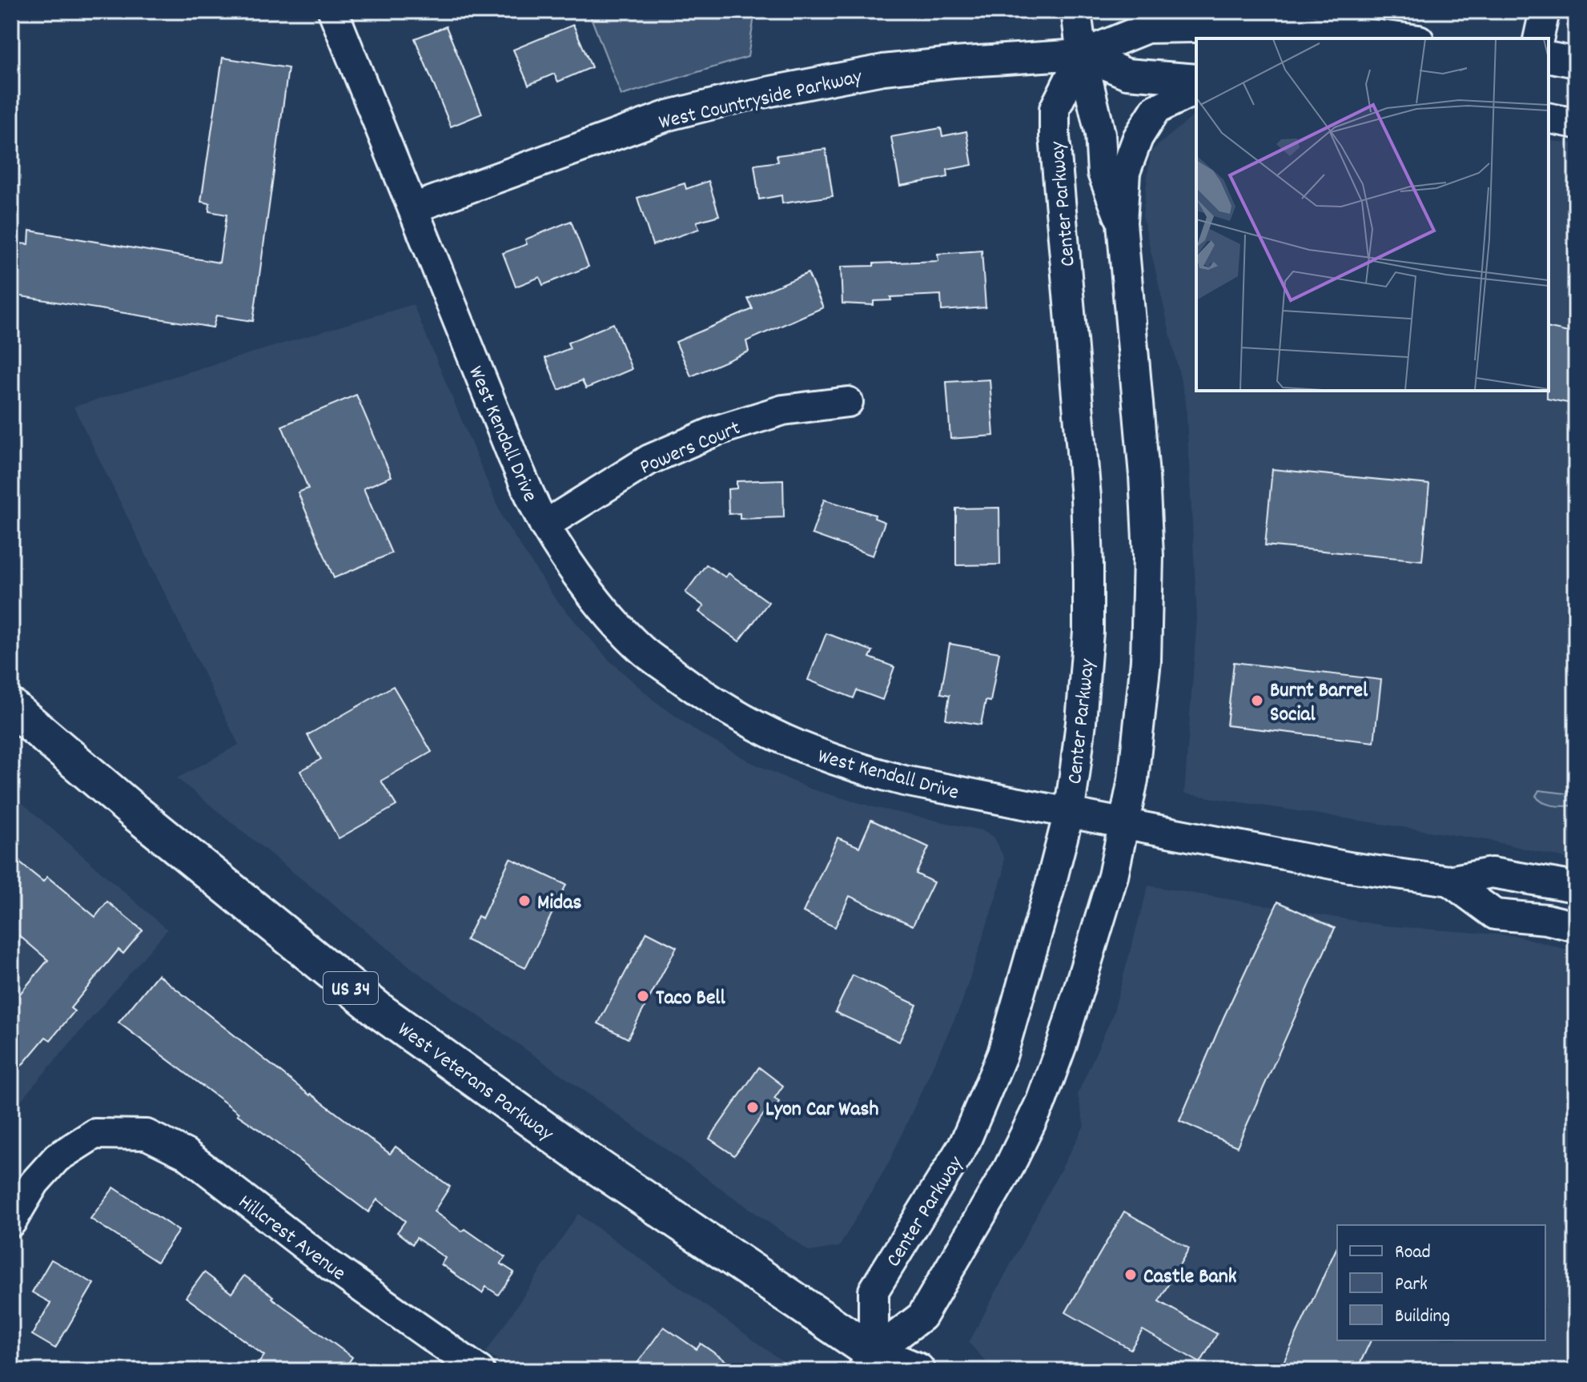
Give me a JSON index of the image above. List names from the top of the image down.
{
  "streets": {
    "main road": ["US 34", "West Veterans Parkway"],
    "street": [
      "West Countryside Parkway",
      "Center Parkway",
      "West Kendall Drive",
      "Powers Court",
      "Hillcrest Avenue"
    ]
  },
  "crossings": [
    ["West Countryside Parkway", "Center Parkway"],
    ["West Countryside Parkway", "West Kendall Drive"],
    ["Center Parkway", "West Kendall Drive"],
    ["Center Parkway", "West Veterans Parkway"],
    ["West Kendall Drive", "Powers Court"]
  ],
  "places": [
    "Burnt Barrel Social",
    "Midas",
    "Taco Bell",
    "Lyon Car Wash",
    "Castle Bank"
  ],
  "legend": ["Road", "Park", "Building"]
}
